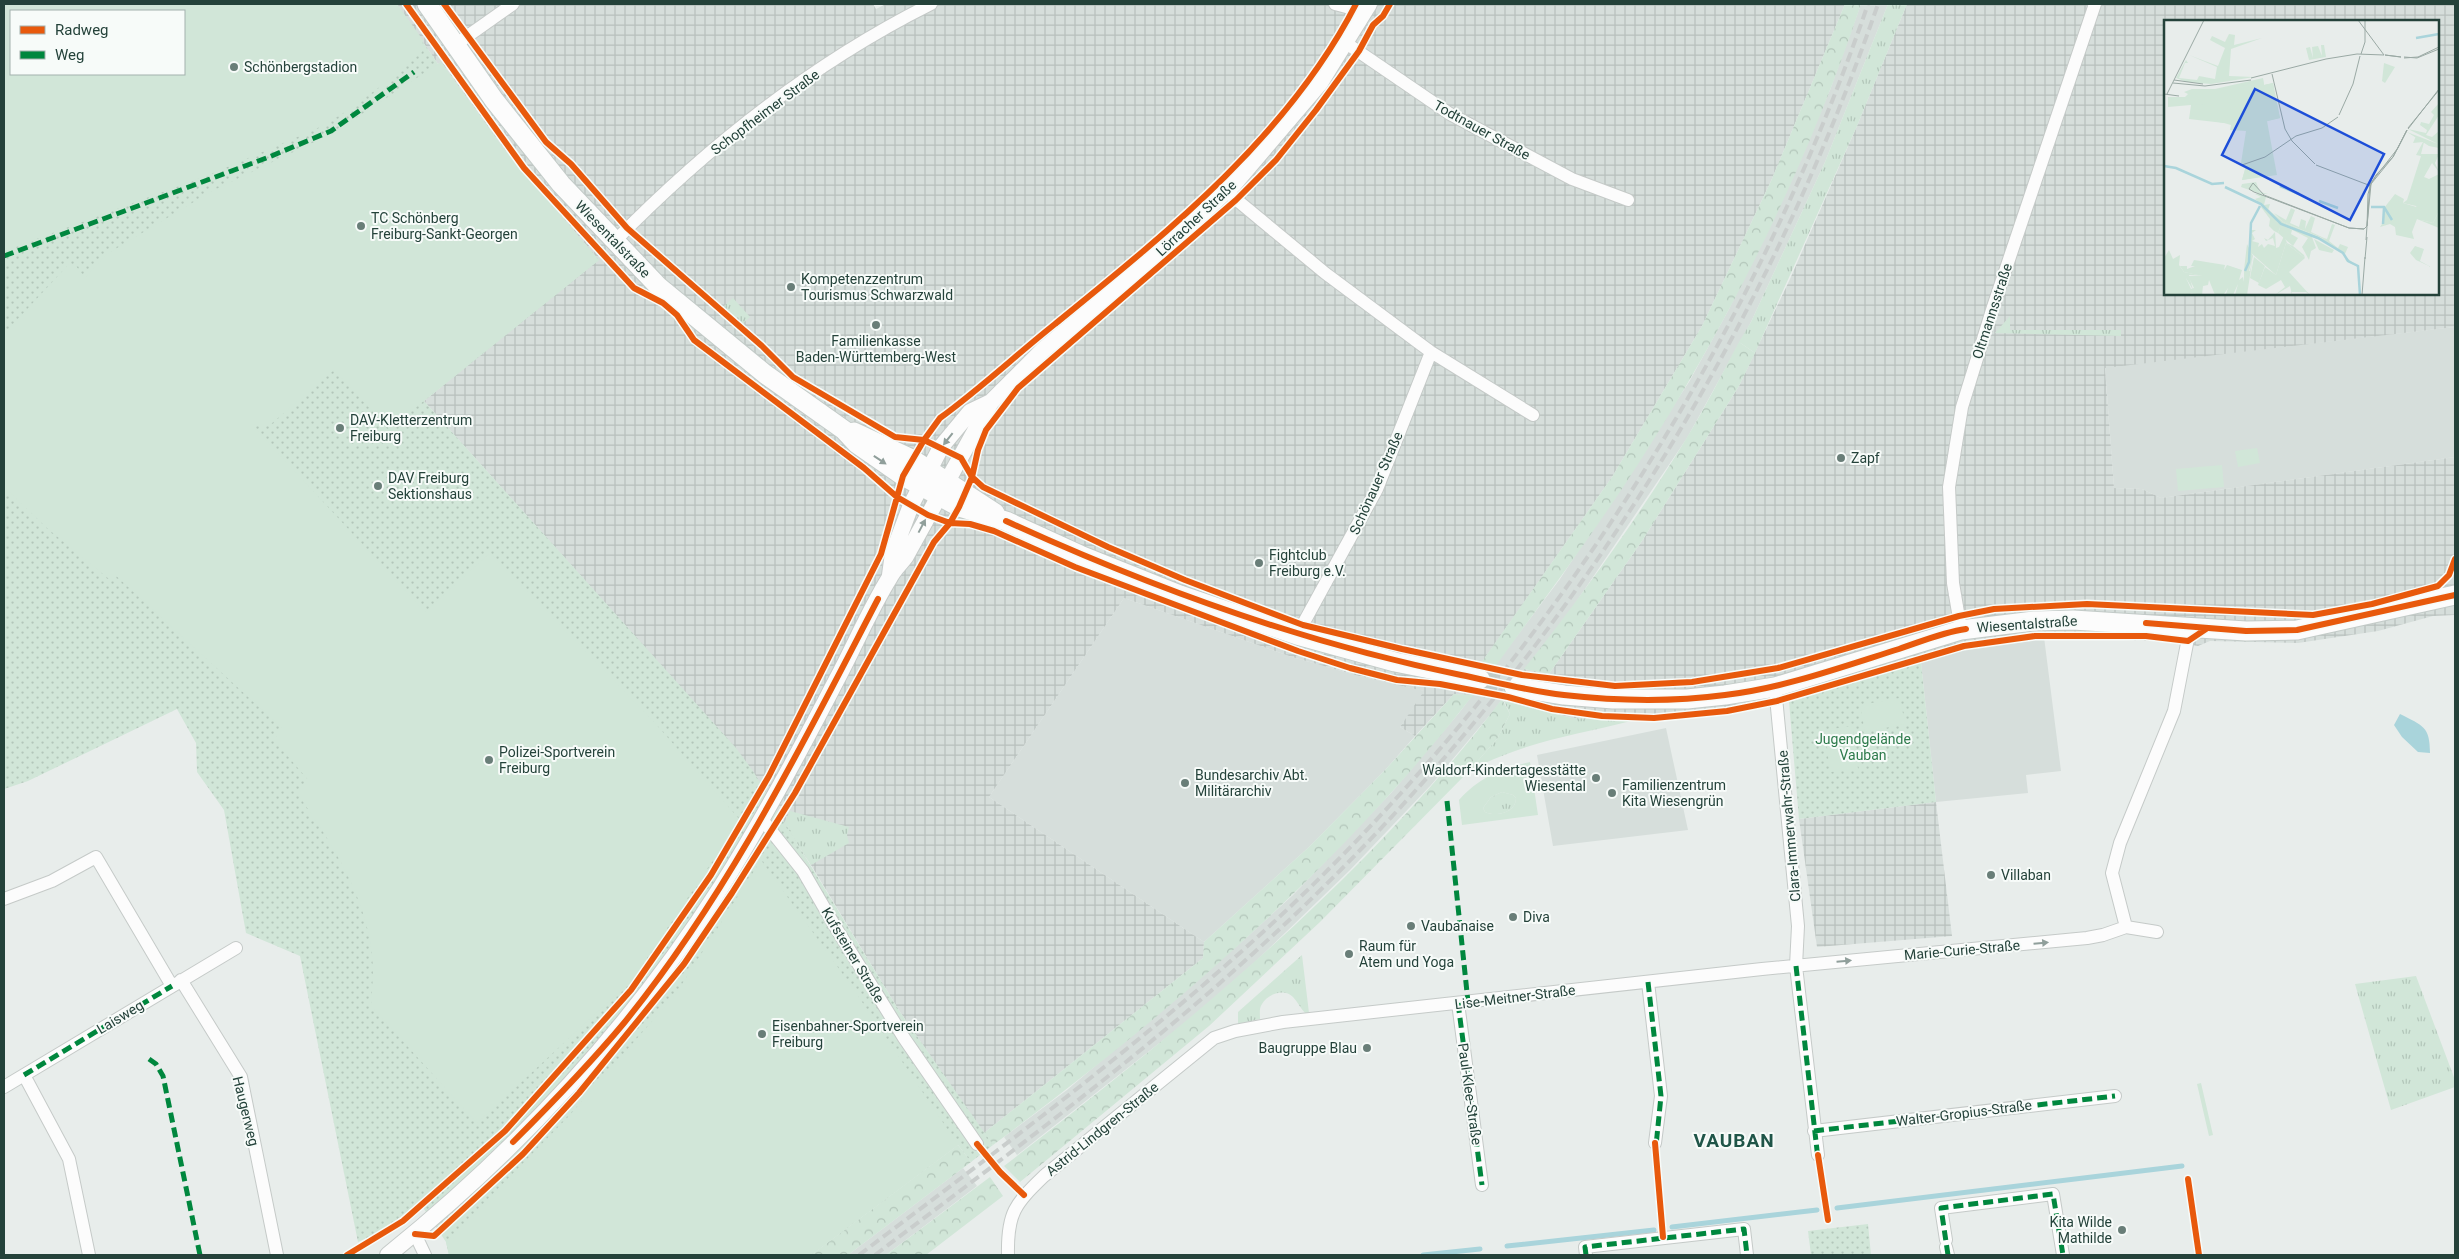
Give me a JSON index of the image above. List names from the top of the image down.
{
  "streets": {
    "main road": ["Wiesentalstraße"],
    "street": [
      "Schopfheimer Straße",
      "Todtnauer Straße",
      "Lörracher Straße",
      "Oltmannsstraße",
      "Schönauer Straße",
      "Clara-Immerwahr-Straße",
      "Marie-Curie-Straße",
      "Kufsteiner Straße",
      "Lise-Meitner-Straße",
      "Laisweg",
      "Paul-Klee-Straße",
      "Haugerweg",
      "Walter-Gropius-Straße",
      "Astrid-Lindgren-Straße"
    ]
  },
  "crossings": [
    ["Schopfheimer Straße", "Wiesentalstraße"],
    ["Todtnauer Straße", "Lörracher Straße"],
    ["Lörracher Straße", "Wiesentalstraße"],
    ["Lörracher Straße", "Kufsteiner Straße"],
    ["Wiesentalstraße", "Oltmannsstraße"],
    ["Wiesentalstraße", "Schönauer Straße"],
    ["Wiesentalstraße", "Clara-Immerwahr-Straße"],
    ["Clara-Immerwahr-Straße", "Marie-Curie-Straße"],
    ["Clara-Immerwahr-Straße", "Lise-Meitner-Straße"],
    ["Marie-Curie-Straße", "Lise-Meitner-Straße"],
    ["Lise-Meitner-Straße", "Paul-Klee-Straße"],
    ["Lise-Meitner-Straße", "Astrid-Lindgren-Straße"],
    ["Laisweg", "Haugerweg"]
  ],
  "one_way": ["Marie-Curie-Straße"],
  "districts": ["VAUBAN"],
  "parks": ["Jugendgelände Vauban"],
  "places": [
    "Schönbergstadion",
    "TC Schönberg Freiburg-Sankt-Georgen",
    "Kompetenzzentrum Tourismus Schwarzwald",
    "Familienkasse Baden-Württemberg-West",
    "DAV-Kletterzentrum Freiburg",
    "Zapf",
    "DAV Freiburg Sektionshaus",
    "Fightclub Freiburg e.V.",
    "Polizei-Sportverein Freiburg",
    "Waldorf-Kindertagesstätte Wiesental",
    "Bundesarchiv Abt. Militärarchiv",
    "Familienzentrum Kita Wiesengrün",
    "Villaban",
    "Diva",
    "Vaubanaise",
    "Raum für Atem und Yoga",
    "Eisenbahner-Sportverein Freiburg",
    "Baugruppe Blau",
    "Kita Wilde Mathilde"
  ],
  "legend": ["Radweg", "Weg"]
}
